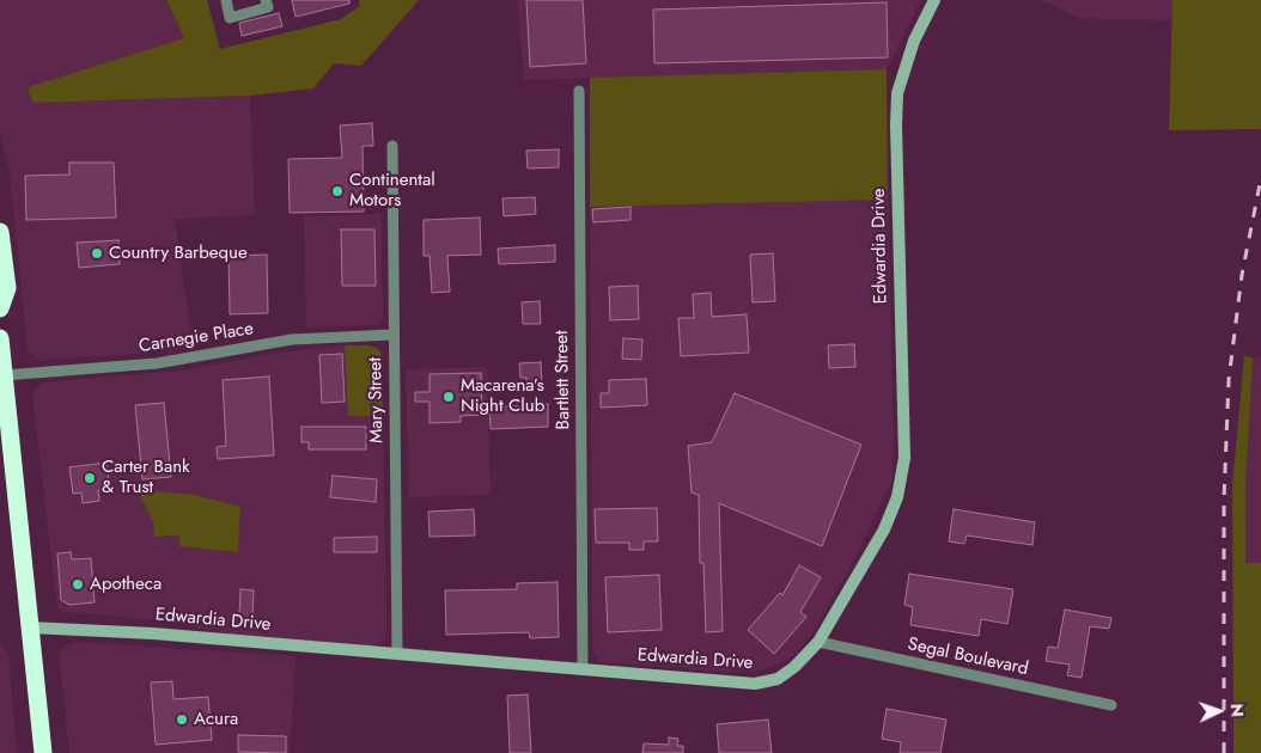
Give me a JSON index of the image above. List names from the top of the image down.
{
  "streets": {
    "main road": ["Edwardia Drive"],
    "street": [
      "Carnegie Place",
      "Bartlett Street",
      "Mary Street",
      "Segal Boulevard"
    ]
  },
  "crossings": [
    ["Edwardia Drive", "Bartlett Street"],
    ["Edwardia Drive", "Mary Street"],
    ["Edwardia Drive", "Segal Boulevard"],
    ["Carnegie Place", "Mary Street"]
  ],
  "places": [
    "Continental Motors",
    "Country Barbeque",
    "Macarena’s Night Club",
    "Carter Bank & Trust",
    "Apotheca",
    "Acura"
  ],
  "north": "right"
}
